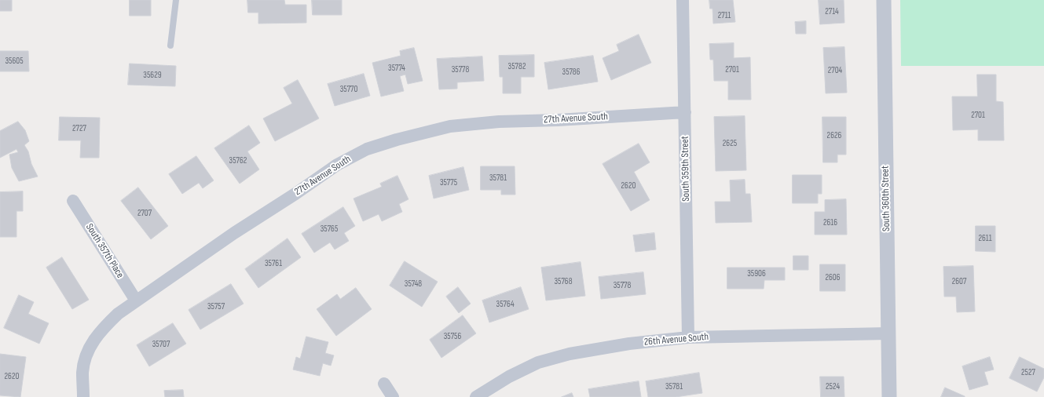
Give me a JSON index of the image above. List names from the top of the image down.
{
  "streets": {
    "street": [
      "27th Avenue South",
      "South 359th Street",
      "South 360th Street",
      "South 357th Place",
      "26th Avenue South"
    ]
  },
  "crossings": [
    ["27th Avenue South", "South 359th Street"],
    ["27th Avenue South", "South 357th Place"],
    ["South 359th Street", "26th Avenue South"],
    ["South 360th Street", "26th Avenue South"]
  ],
  "house_numbers": [
    "2714",
    "2711",
    "35605",
    "35782",
    "35774",
    "35778",
    "2701",
    "2704",
    "35786",
    "35629",
    "35770",
    "2701",
    "2727",
    "2626",
    "2625",
    "35762",
    "35781",
    "35775",
    "2620",
    "2707",
    "2616",
    "35765",
    "2611",
    "35761",
    "35906",
    "2606",
    "35768",
    "2607",
    "35748",
    "35778",
    "35764",
    "35757",
    "35756",
    "35707",
    "2527",
    "2620",
    "35781",
    "2524"
  ]
}
